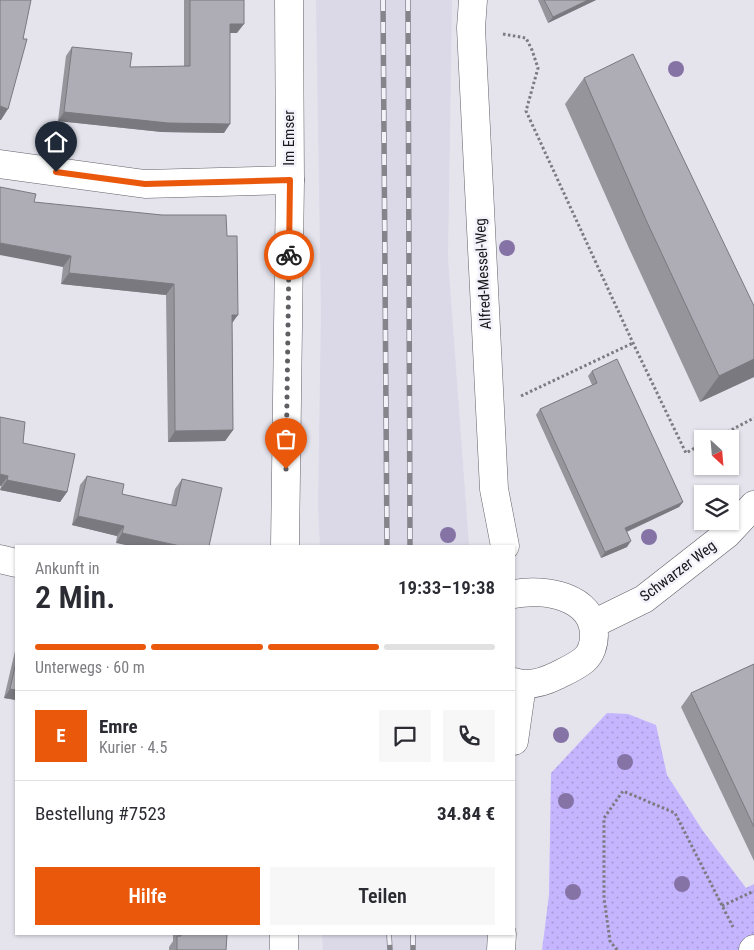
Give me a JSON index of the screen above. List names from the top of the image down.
{
  "streets": {
    "street": ["Im Emser", "Alfred-Messel-Weg", "Schwarzer Weg"]
  },
  "north": "bottom right",
  "page": {
    "heading": ["2 Min.", "Ankunft in", "19:33–19:38"],
    "panel": [
      "Emre",
      "Kurier · 4.5",
      "Bestellung #7523",
      "34.84 €"
    ],
    "bar": "Unterwegs · 60 m",
    "round": "E",
    "buttons": ["Hilfe", "Teilen"]
  }
}
